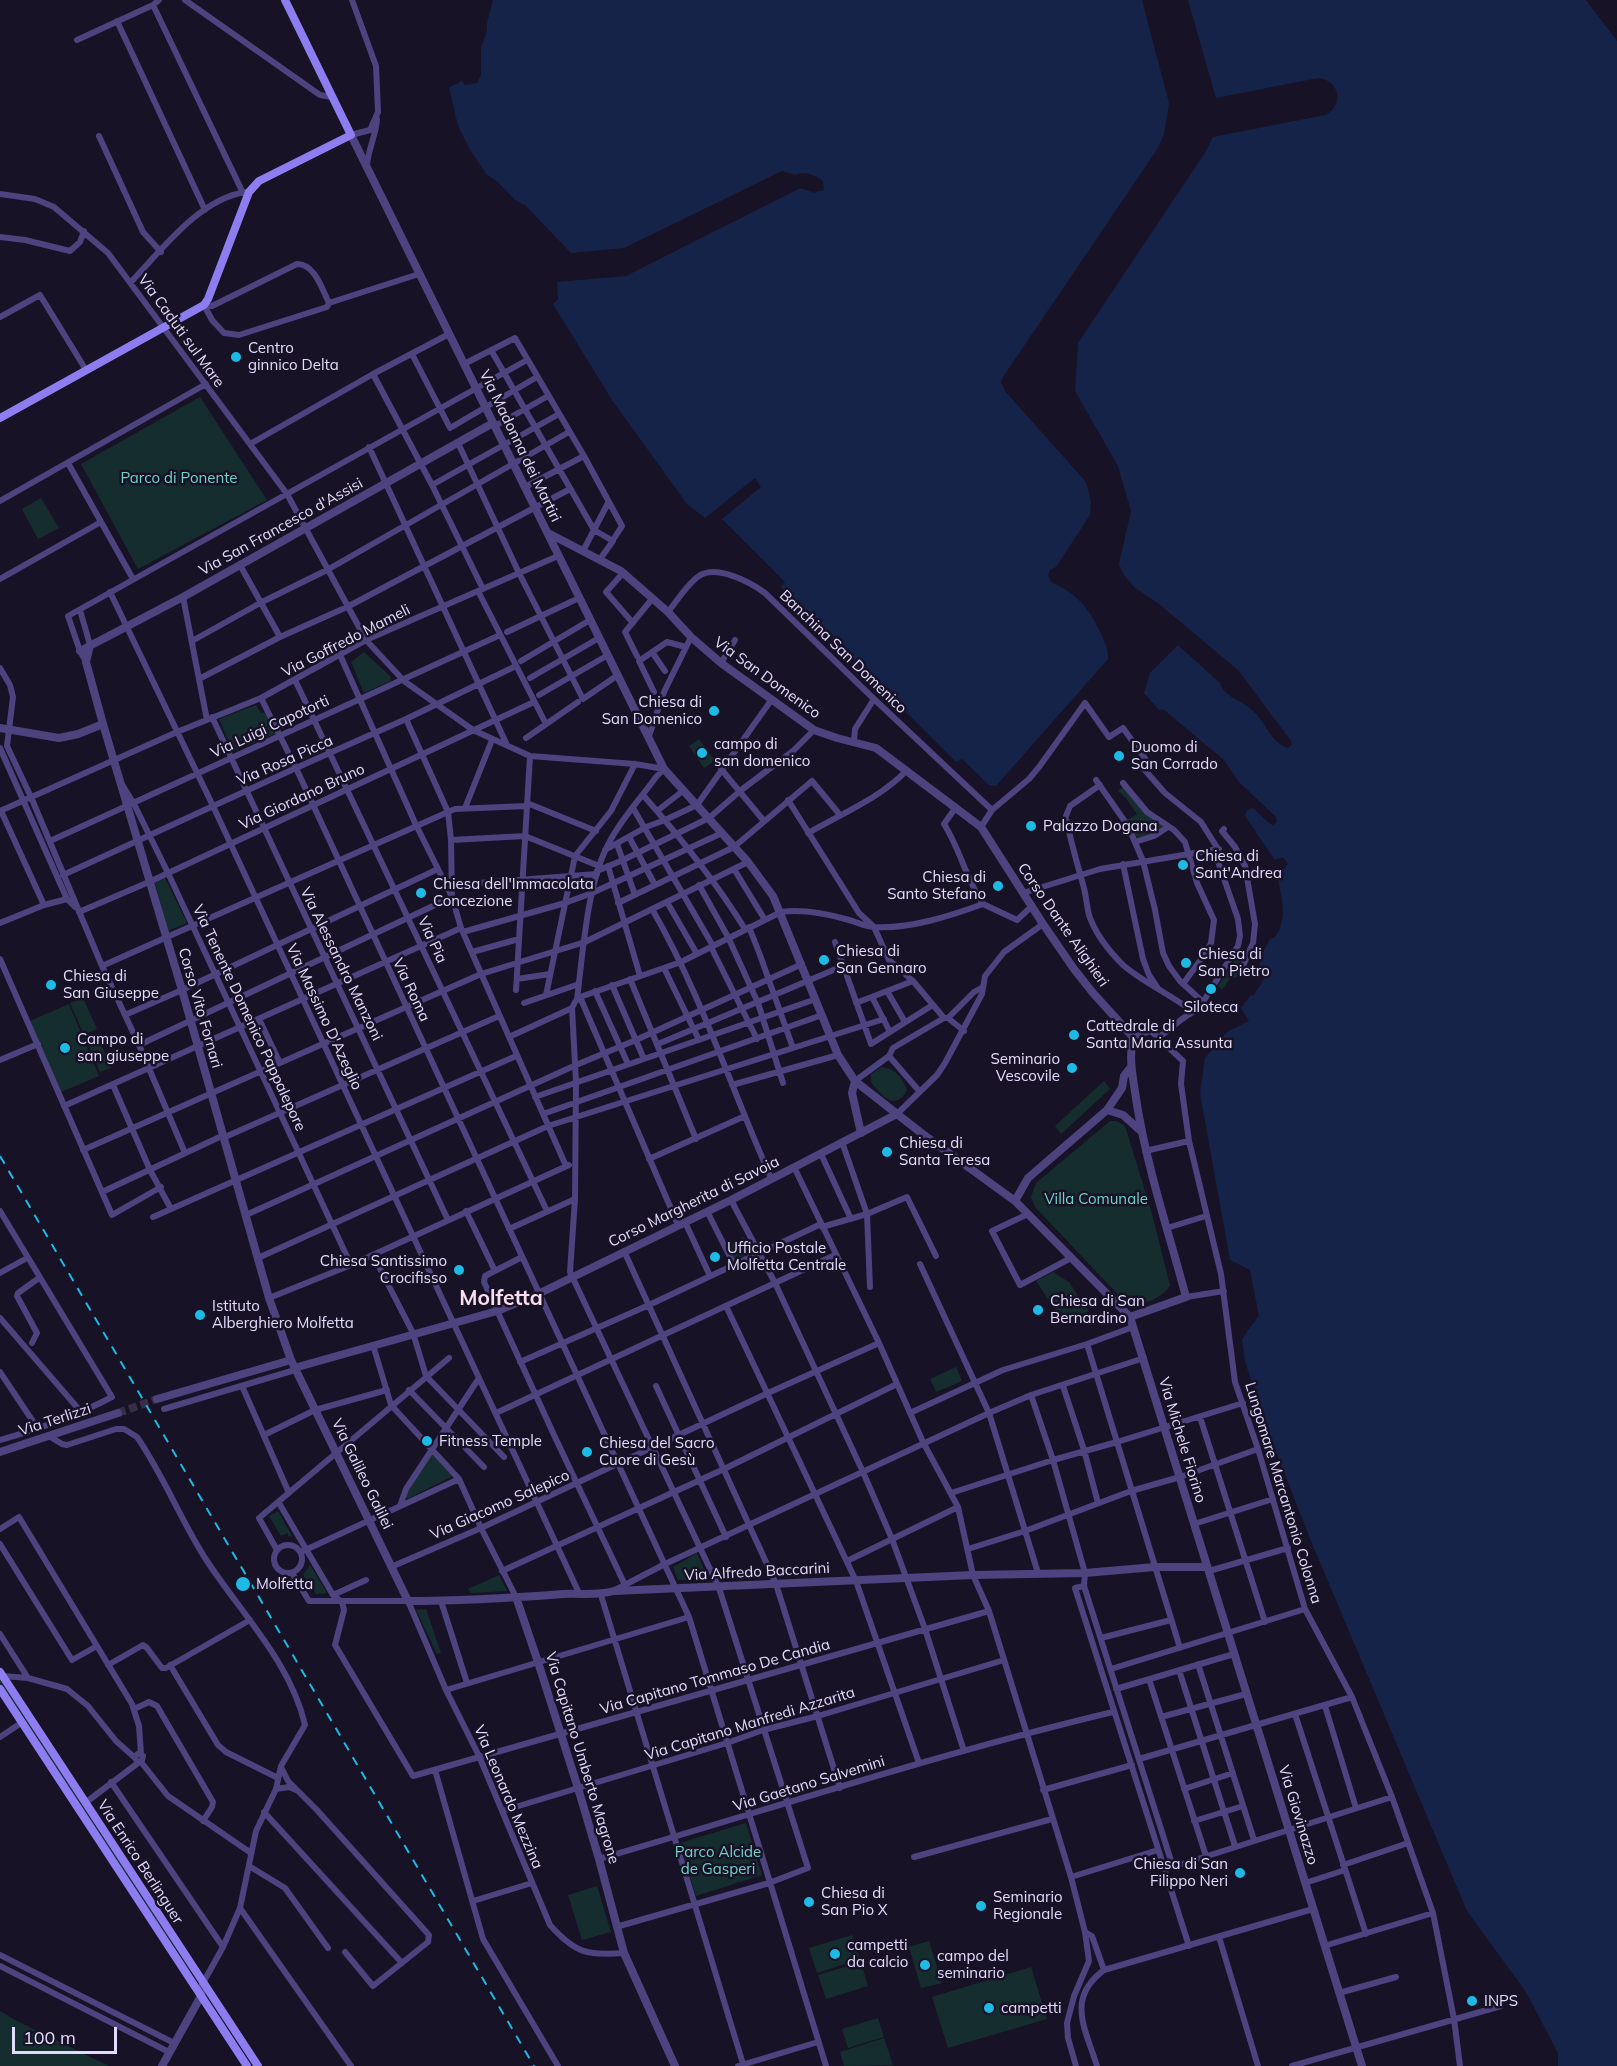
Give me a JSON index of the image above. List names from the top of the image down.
{
  "streets": {
    "main road": ["Via Enrico Berlinguer"],
    "street": [
      "Via Caduti sul Mare",
      "Via Madonna dei Martiri",
      "Via San Francesco d'Assisi",
      "Via Goffredo Mameli",
      "Banchina San Domenico",
      "Via San Domenico",
      "Via Luigi Capotorti",
      "Via Rosa Picca",
      "Via Giordano Bruno",
      "Corso Dante Alighieri",
      "Via Pia",
      "Via Alessandro Manzoni",
      "Via Roma",
      "Corso Vito Fornari",
      "Via Massimo D'Azeglio",
      "Via Tenente Domenico Pappalepore",
      "Corso Margherita di Savoia",
      "Via Terlizzi",
      "Via Michele Fiorino",
      "Via Galileo Galilei",
      "Lungomare Marcantonio Colonna",
      "Via Giacomo Salepico",
      "Via Alfredo Baccarini",
      "Via Capitano Tommaso De Candia",
      "Via Capitano Manfredi Azzarita",
      "Via Capitano Umberto Magrone",
      "Via Gaetano Salvemini",
      "Via Leonardo Mezzina",
      "Via Giovinazzo"
    ]
  },
  "crossings": [
    ["Via Caduti sul Mare", "Via Madonna dei Martiri"],
    ["Via Caduti sul Mare", "Via San Francesco d'Assisi"],
    ["Via Caduti sul Mare", "Via Goffredo Mameli"],
    ["Via Caduti sul Mare", "Via Luigi Capotorti"],
    ["Via Caduti sul Mare", "Via Rosa Picca"],
    ["Via Caduti sul Mare", "Via Giordano Bruno"],
    ["Via Madonna dei Martiri", "Via San Francesco d'Assisi"],
    ["Via Madonna dei Martiri", "Via Goffredo Mameli"],
    ["Via Madonna dei Martiri", "Via San Domenico"],
    ["Via Madonna dei Martiri", "Via Luigi Capotorti"],
    ["Via Madonna dei Martiri", "Via Rosa Picca"],
    ["Via Madonna dei Martiri", "Via Giordano Bruno"],
    ["Via San Francesco d'Assisi", "Via Alessandro Manzoni"],
    ["Via San Francesco d'Assisi", "Corso Vito Fornari"],
    ["Via San Francesco d'Assisi", "Via Massimo D'Azeglio"],
    ["Via Goffredo Mameli", "Via Pia"],
    ["Via Goffredo Mameli", "Via Alessandro Manzoni"],
    ["Via Goffredo Mameli", "Via Roma"],
    ["Via Goffredo Mameli", "Corso Vito Fornari"],
    ["Via Goffredo Mameli", "Via Massimo D'Azeglio"],
    ["Banchina San Domenico", "Via San Domenico"],
    ["Via San Domenico", "Corso Dante Alighieri"],
    ["Via Luigi Capotorti", "Via Pia"],
    ["Via Luigi Capotorti", "Via Alessandro Manzoni"],
    ["Via Luigi Capotorti", "Via Roma"],
    ["Via Luigi Capotorti", "Corso Vito Fornari"],
    ["Via Luigi Capotorti", "Via Massimo D'Azeglio"],
    ["Via Luigi Capotorti", "Via Tenente Domenico Pappalepore"],
    ["Via Rosa Picca", "Via Pia"],
    ["Via Rosa Picca", "Via Alessandro Manzoni"],
    ["Via Rosa Picca", "Via Roma"],
    ["Via Rosa Picca", "Corso Vito Fornari"],
    ["Via Rosa Picca", "Via Massimo D'Azeglio"],
    ["Via Rosa Picca", "Via Tenente Domenico Pappalepore"],
    ["Via Giordano Bruno", "Via Pia"],
    ["Via Giordano Bruno", "Via Alessandro Manzoni"],
    ["Via Giordano Bruno", "Via Roma"],
    ["Via Giordano Bruno", "Corso Vito Fornari"],
    ["Via Giordano Bruno", "Via Massimo D'Azeglio"],
    ["Via Giordano Bruno", "Via Tenente Domenico Pappalepore"],
    ["Via Roma", "Corso Margherita di Savoia"],
    ["Via Roma", "Via Giacomo Salepico"],
    ["Via Roma", "Via Alfredo Baccarini"],
    ["Via Roma", "Via Capitano Tommaso De Candia"],
    ["Via Roma", "Via Capitano Manfredi Azzarita"],
    ["Via Roma", "Via Gaetano Salvemini"],
    ["Corso Vito Fornari", "Via Tenente Domenico Pappalepore"],
    ["Corso Vito Fornari", "Corso Margherita di Savoia"],
    ["Corso Vito Fornari", "Via Galileo Galilei"],
    ["Via Massimo D'Azeglio", "Corso Margherita di Savoia"],
    ["Via Massimo D'Azeglio", "Via Giacomo Salepico"],
    ["Via Massimo D'Azeglio", "Via Alfredo Baccarini"],
    ["Corso Margherita di Savoia", "Via Galileo Galilei"],
    ["Via Michele Fiorino", "Via Alfredo Baccarini"],
    ["Via Michele Fiorino", "Via Giovinazzo"],
    ["Via Galileo Galilei", "Via Giacomo Salepico"],
    ["Via Galileo Galilei", "Via Alfredo Baccarini"],
    ["Via Galileo Galilei", "Via Leonardo Mezzina"],
    ["Via Alfredo Baccarini", "Via Capitano Tommaso De Candia"],
    ["Via Alfredo Baccarini", "Via Capitano Umberto Magrone"],
    ["Via Alfredo Baccarini", "Via Leonardo Mezzina"],
    ["Via Alfredo Baccarini", "Via Giovinazzo"],
    ["Via Capitano Tommaso De Candia", "Via Capitano Umberto Magrone"],
    ["Via Capitano Tommaso De Candia", "Via Leonardo Mezzina"],
    ["Via Capitano Manfredi Azzarita", "Via Capitano Umberto Magrone"],
    ["Via Capitano Manfredi Azzarita", "Via Leonardo Mezzina"],
    ["Via Capitano Umberto Magrone", "Via Gaetano Salvemini"],
    ["Via Capitano Umberto Magrone", "Via Leonardo Mezzina"]
  ],
  "districts": ["Molfetta"],
  "parks": ["Parco di Ponente", "Villa Comunale", "Parco Alcide de Gasperi"],
  "places": [
    "Centro ginnico Delta",
    "Chiesa di San Domenico",
    "campo di san domenico",
    "Duomo di San Corrado",
    "Palazzo Dogana",
    "Chiesa di Sant'Andrea",
    "Chiesa di Santo Stefano",
    "Chiesa dell'Immacolata Concezione",
    "Chiesa di San Gennaro",
    "Chiesa di San Pietro",
    "Chiesa di San Giuseppe",
    "Siloteca",
    "Cattedrale di Santa Maria Assunta",
    "Campo di san giuseppe",
    "Seminario Vescovile",
    "Chiesa di Santa Teresa",
    "Ufficio Postale Molfetta Centrale",
    "Chiesa Santissimo Crocifisso",
    "Chiesa di San Bernardino",
    "Istituto Alberghiero Molfetta",
    "Fitness Temple",
    "Chiesa del Sacro Cuore di Gesù",
    "Molfetta",
    "Chiesa di San Filippo Neri",
    "Chiesa di San Pio X",
    "Seminario Regionale",
    "campetti da calcio",
    "campo del seminario",
    "INPS",
    "campetti"
  ],
  "scale_bar": "100 m"
}
